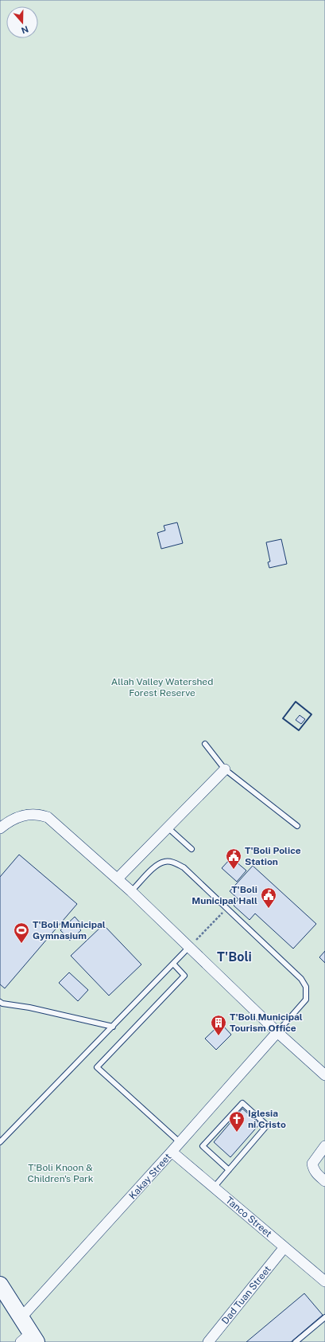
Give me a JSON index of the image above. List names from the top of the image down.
{
  "streets": {
    "street": ["Kakay Street", "Tanco Street", "Dad Tuan Street"]
  },
  "crossings": [
    ["Kakay Street", "Tanco Street"],
    ["Tanco Street", "Dad Tuan Street"]
  ],
  "districts": ["T'Boli"],
  "parks": ["Allah Valley Watershed Forest Reserve", "T'Boli Knoon & Children's Park"],
  "places": {
    "public building": ["T'Boli Police Station", "T'Boli Municipal Hall"],
    "sports": ["T'Boli Municipal Gymnasium"],
    "building": ["T'Boli Municipal Tourism Office"],
    "church": ["Iglesia ni Cristo"]
  },
  "north": "bottom"
}
